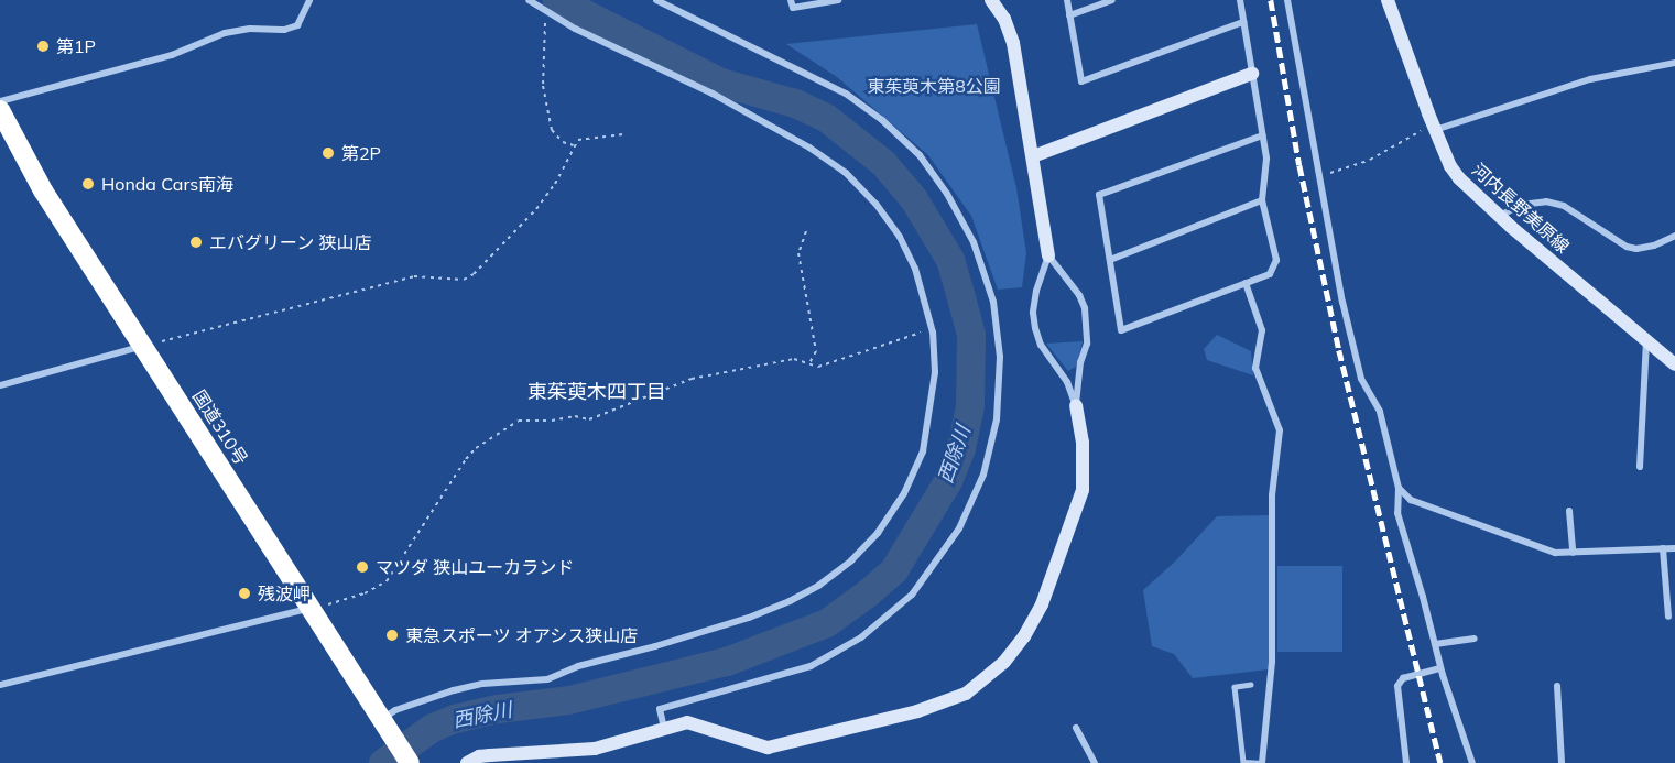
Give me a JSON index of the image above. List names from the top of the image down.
{
  "streets": {
    "highway": ["国道310号"],
    "street": ["河内長野美原線"]
  },
  "districts": ["東茱萸木四丁目"],
  "water": ["西除川"],
  "parks": ["東茱萸木第8公園"],
  "places": [
    "第1P",
    "第2P",
    "Honda Cars南海",
    "エバグリーン 狭山店",
    "マツダ 狭山ユーカランド",
    "残波岬",
    "東急スポーツ オアシス狭山店"
  ]
}
